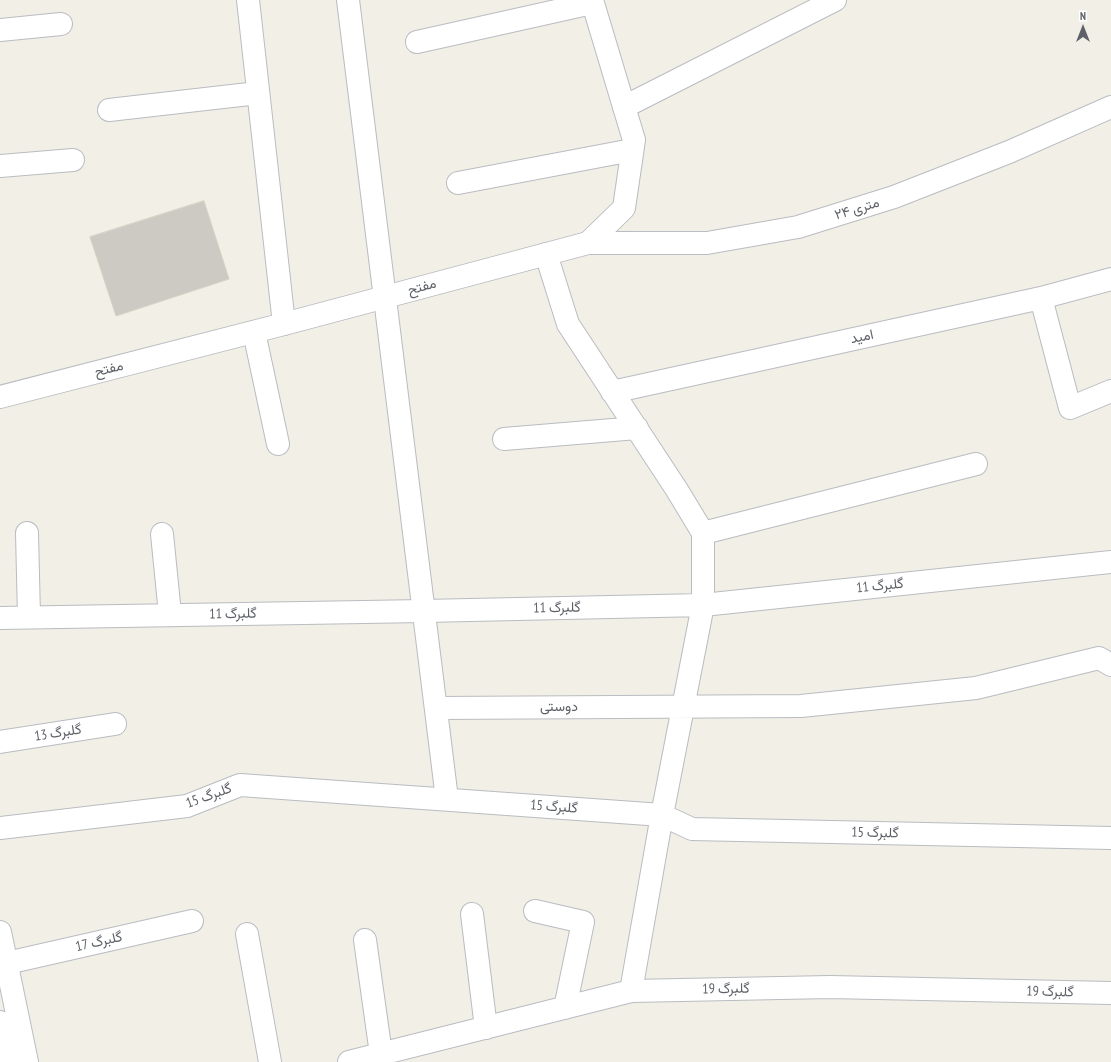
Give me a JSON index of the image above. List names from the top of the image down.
{
  "streets": {
    "street": [
      "۲۴ متری",
      "مفتح",
      "امید",
      "گلبرگ 11",
      "دوستی",
      "گلبرگ 13",
      "گلبرگ 15",
      "گلبرگ 17",
      "گلبرگ 19"
    ]
  },
  "crossings": [
    ["۲۴ متری", "مفتح"]
  ],
  "north": "top"
}
